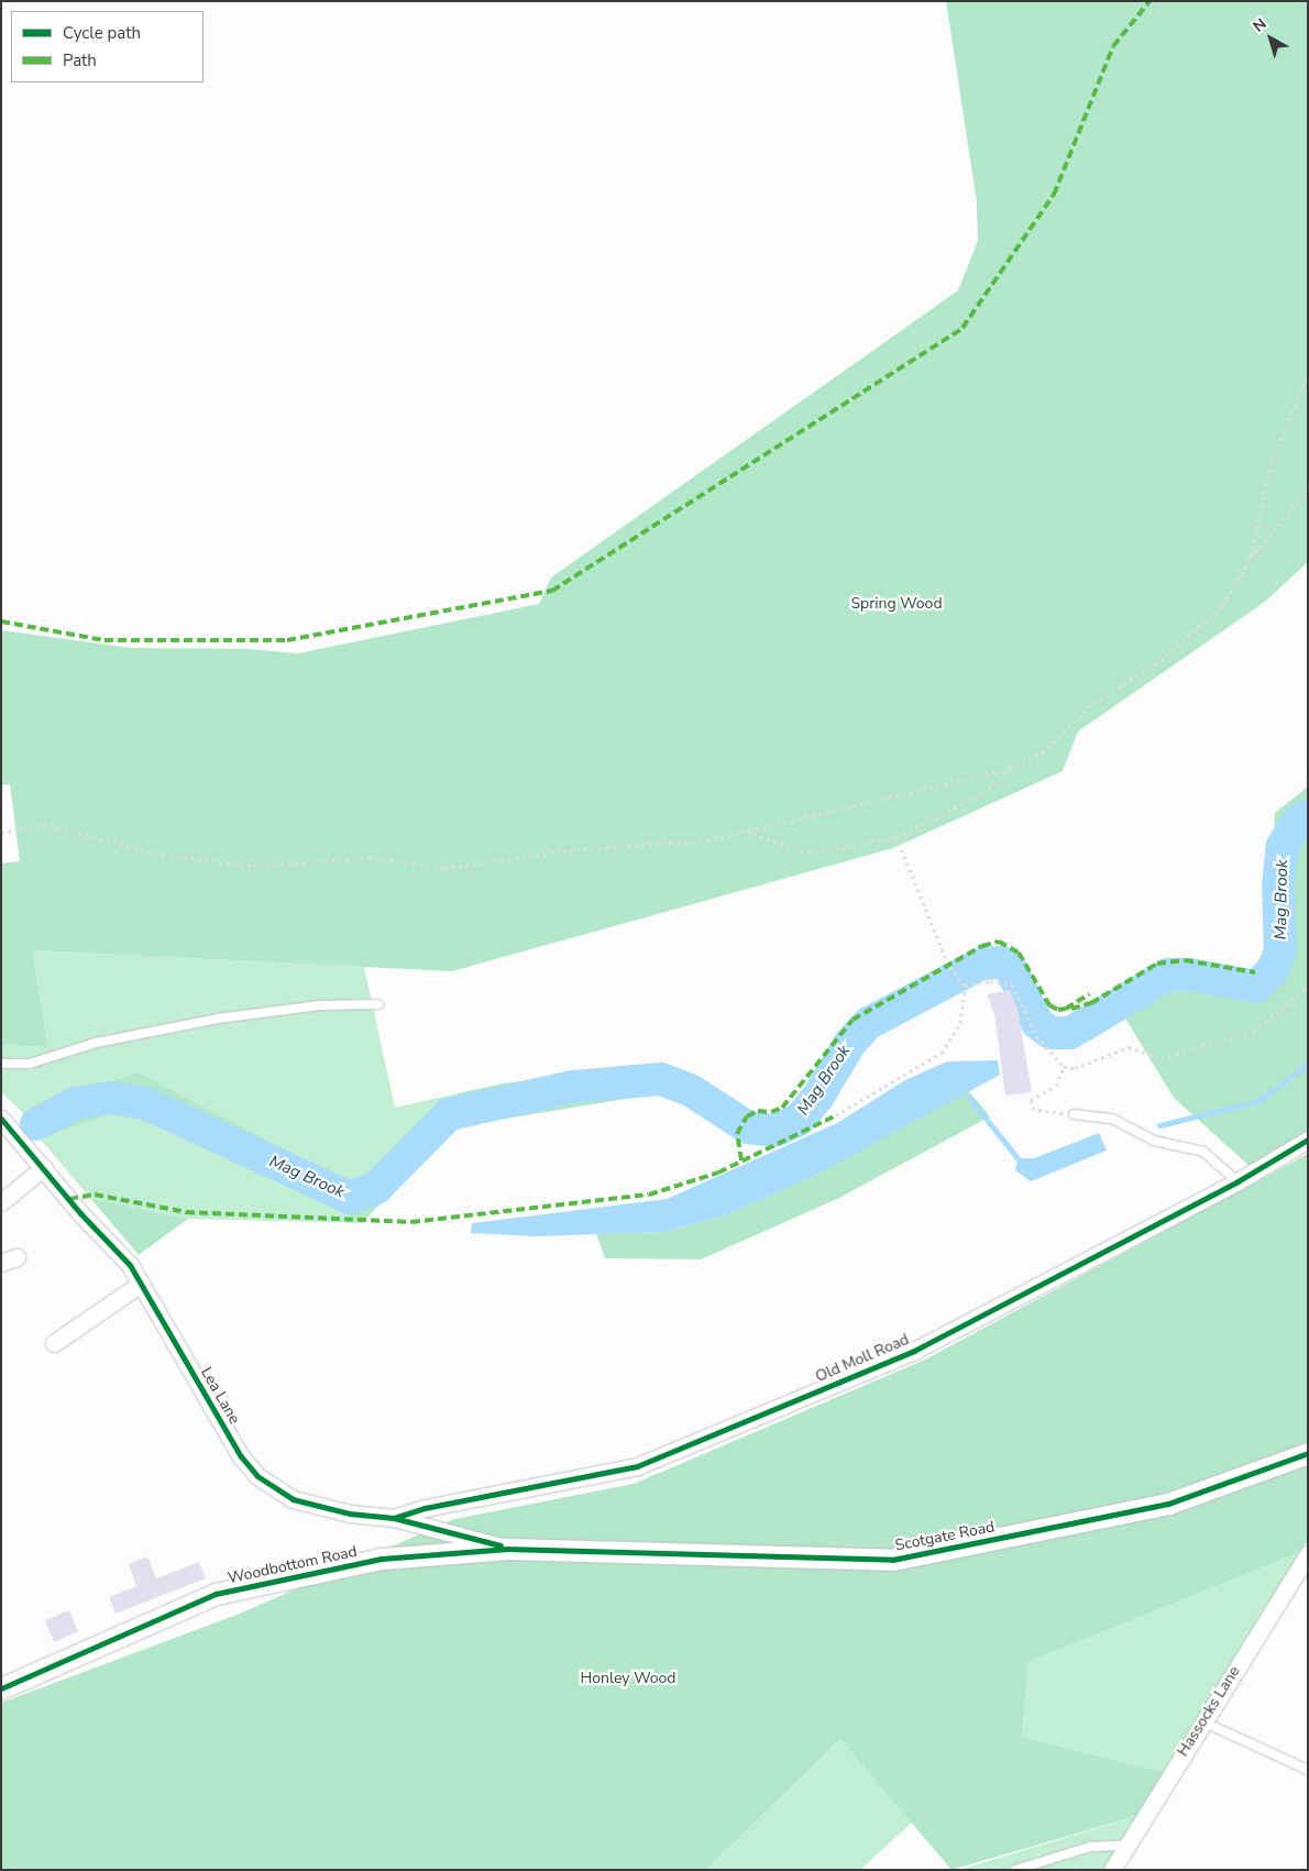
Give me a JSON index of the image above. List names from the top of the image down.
{
  "streets": {
    "street": [
      "Old Moll Road",
      "Lea Lane",
      "Scotgate Road",
      "Woodbottom Road",
      "Hassocks Lane"
    ]
  },
  "crossings": [
    ["Old Moll Road", "Lea Lane"],
    ["Lea Lane", "Scotgate Road"],
    ["Lea Lane", "Woodbottom Road"],
    ["Scotgate Road", "Woodbottom Road"]
  ],
  "water": ["Mag Brook"],
  "parks": ["Spring Wood", "Honley Wood"],
  "legend": ["Cycle path", "Path"],
  "north": "top left"
}
